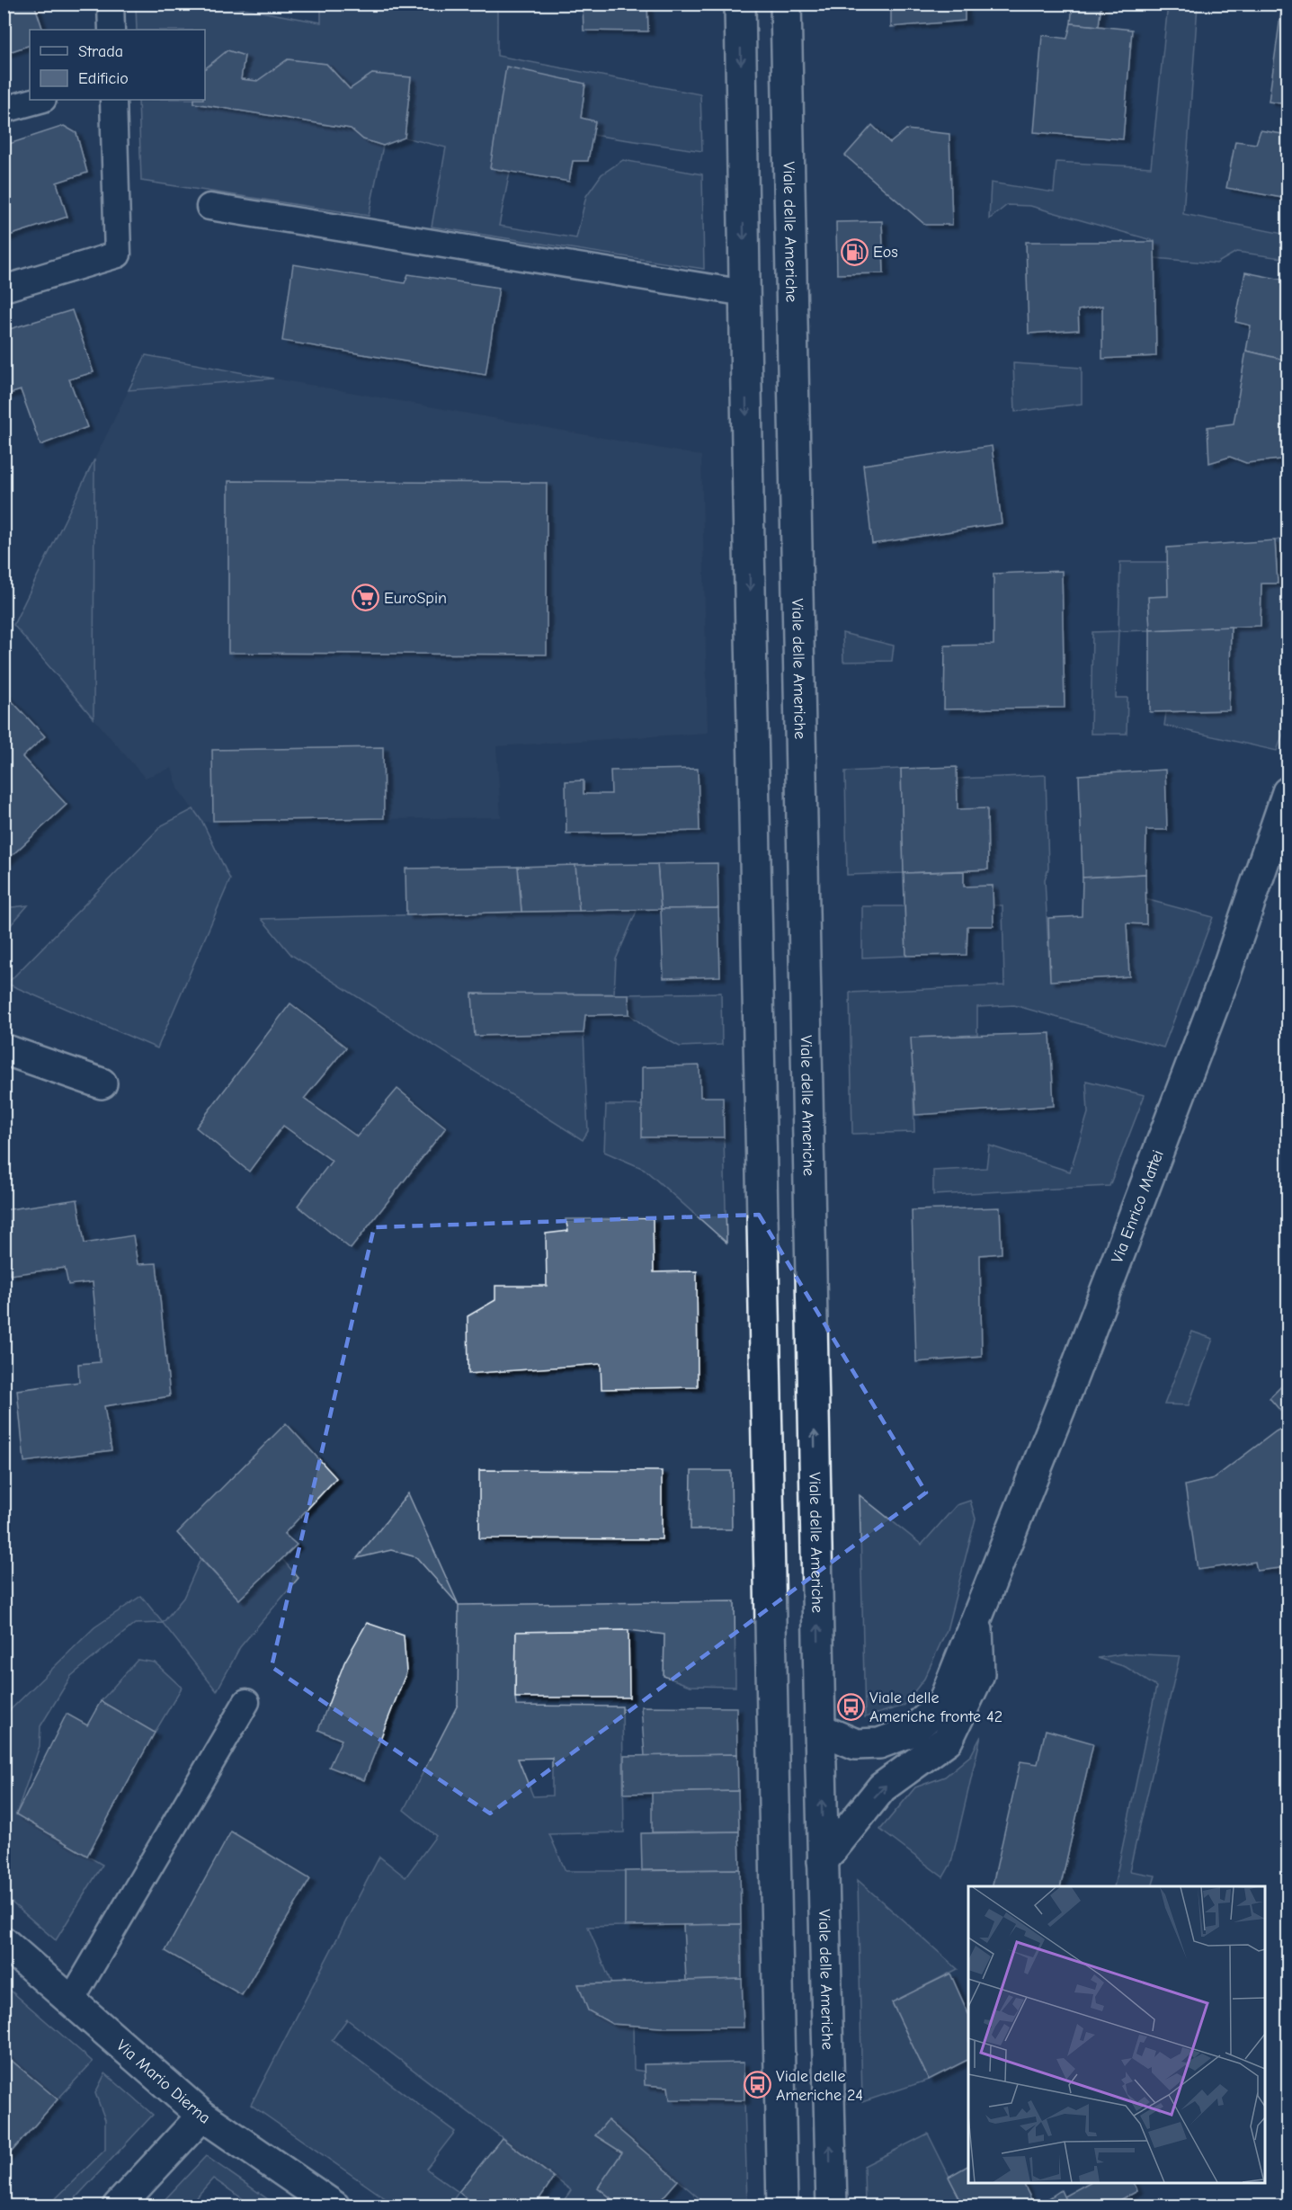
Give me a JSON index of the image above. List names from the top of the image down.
{
  "streets": {
    "main road": ["Viale delle Americhe", "Via Enrico Mattei", "Via Mario Dierna"]
  },
  "crossings": [
    ["Viale delle Americhe", "Via Enrico Mattei"]
  ],
  "places": {
    "fuel station": ["Eos"],
    "supermarket": ["EuroSpin"],
    "bus stop": ["Viale delle Americhe fronte 42", "Viale delle Americhe 24"]
  },
  "legend": ["Strada", "Edificio"]
}
